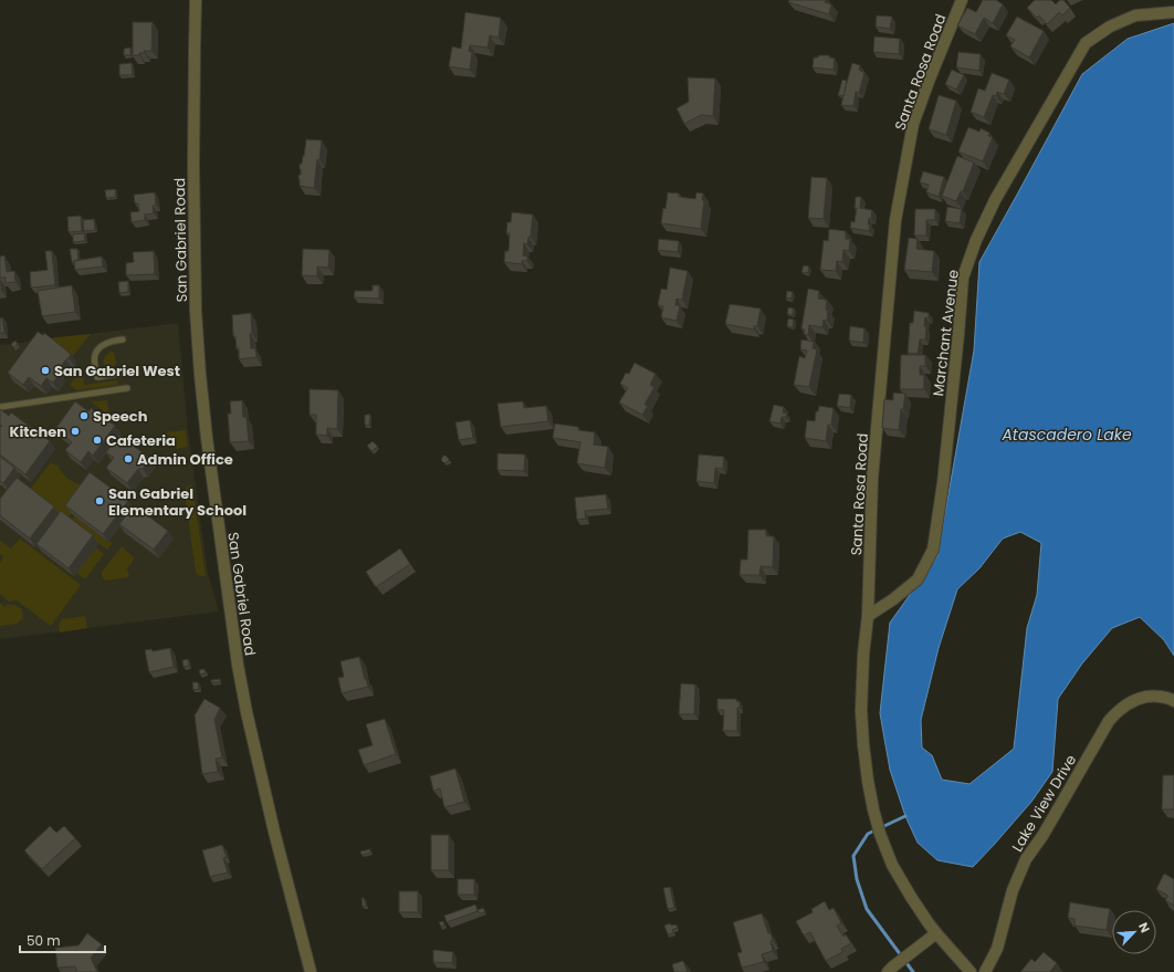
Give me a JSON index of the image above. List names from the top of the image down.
{
  "streets": {
    "street": [
      "Santa Rosa Road",
      "San Gabriel Road",
      "Marchant Avenue",
      "Lake View Drive"
    ]
  },
  "crossings": [
    ["Santa Rosa Road", "Marchant Avenue"]
  ],
  "water": ["Atascadero Lake"],
  "places": [
    "San Gabriel West",
    "Speech",
    "Kitchen",
    "Cafeteria",
    "Admin Office",
    "San Gabriel Elementary School"
  ],
  "scale_bar": "50 m",
  "north": "top right"
}
